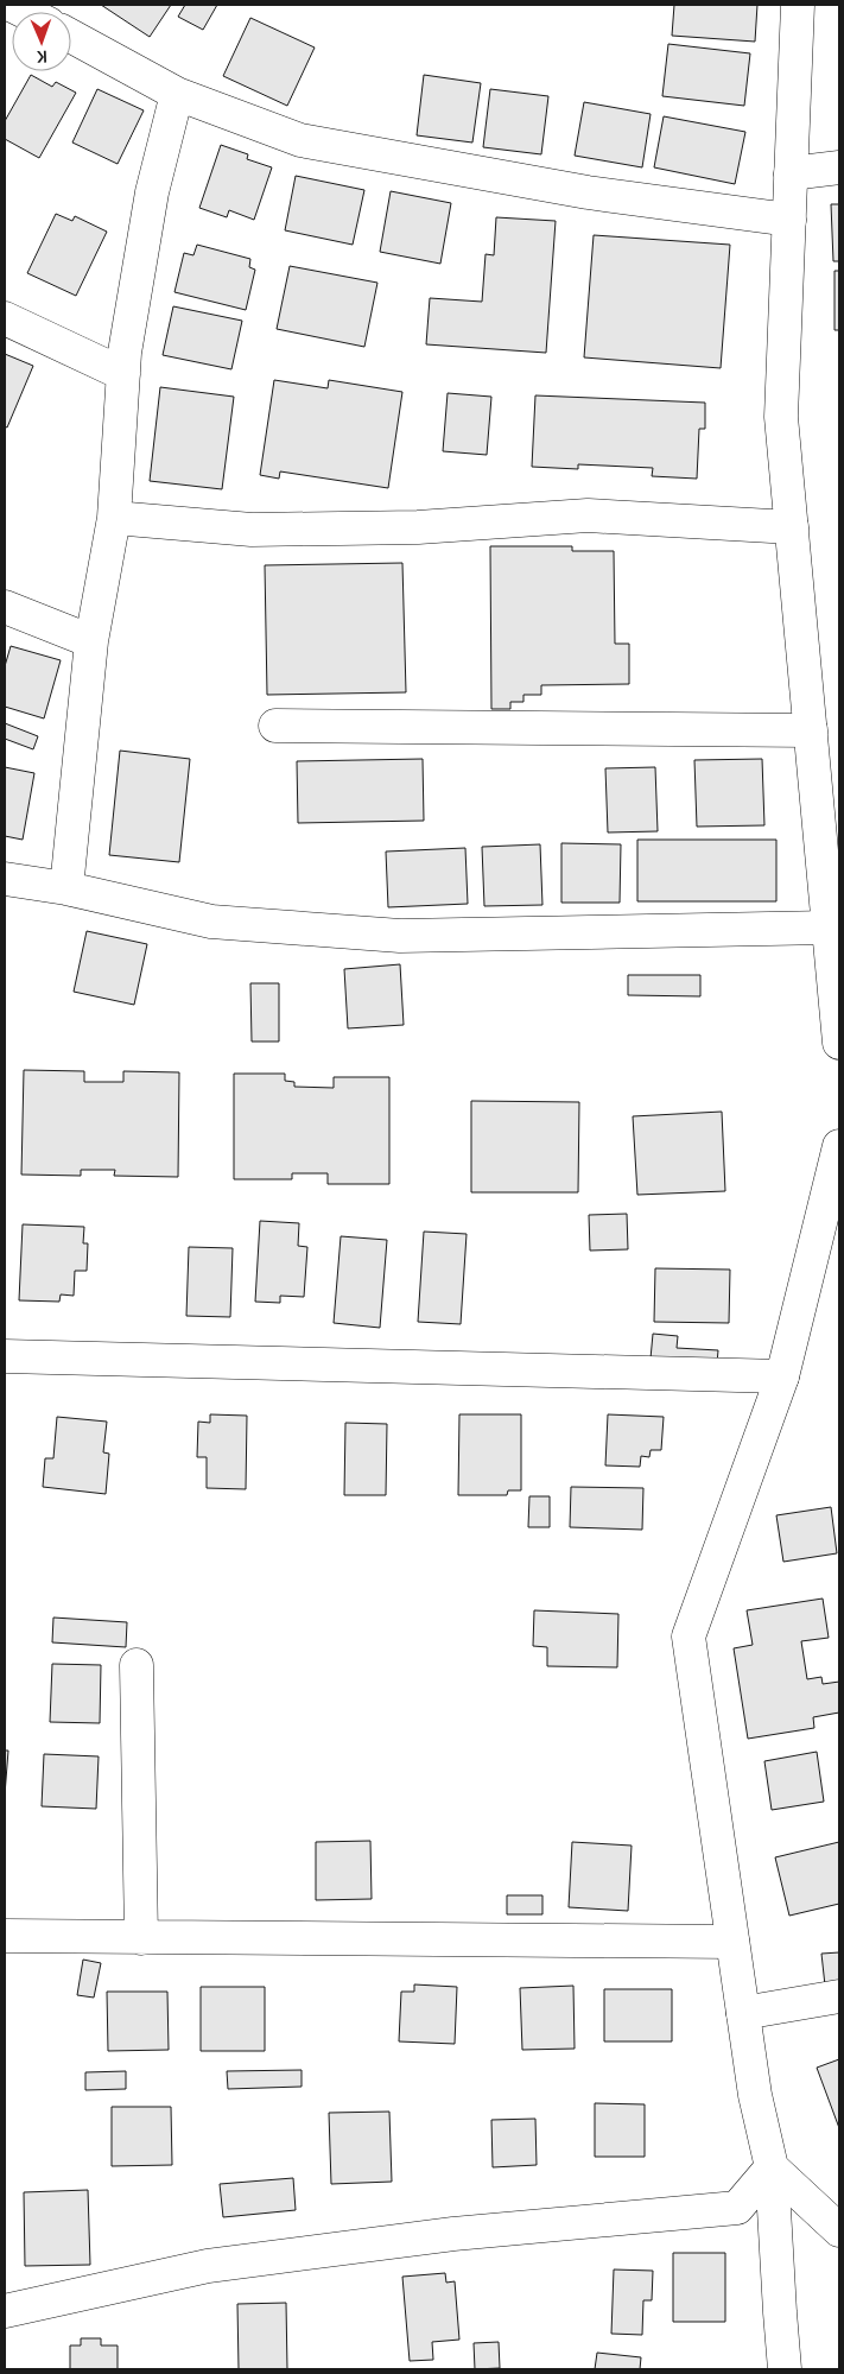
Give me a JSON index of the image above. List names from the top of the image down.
{
  "north": "bottom"
}
